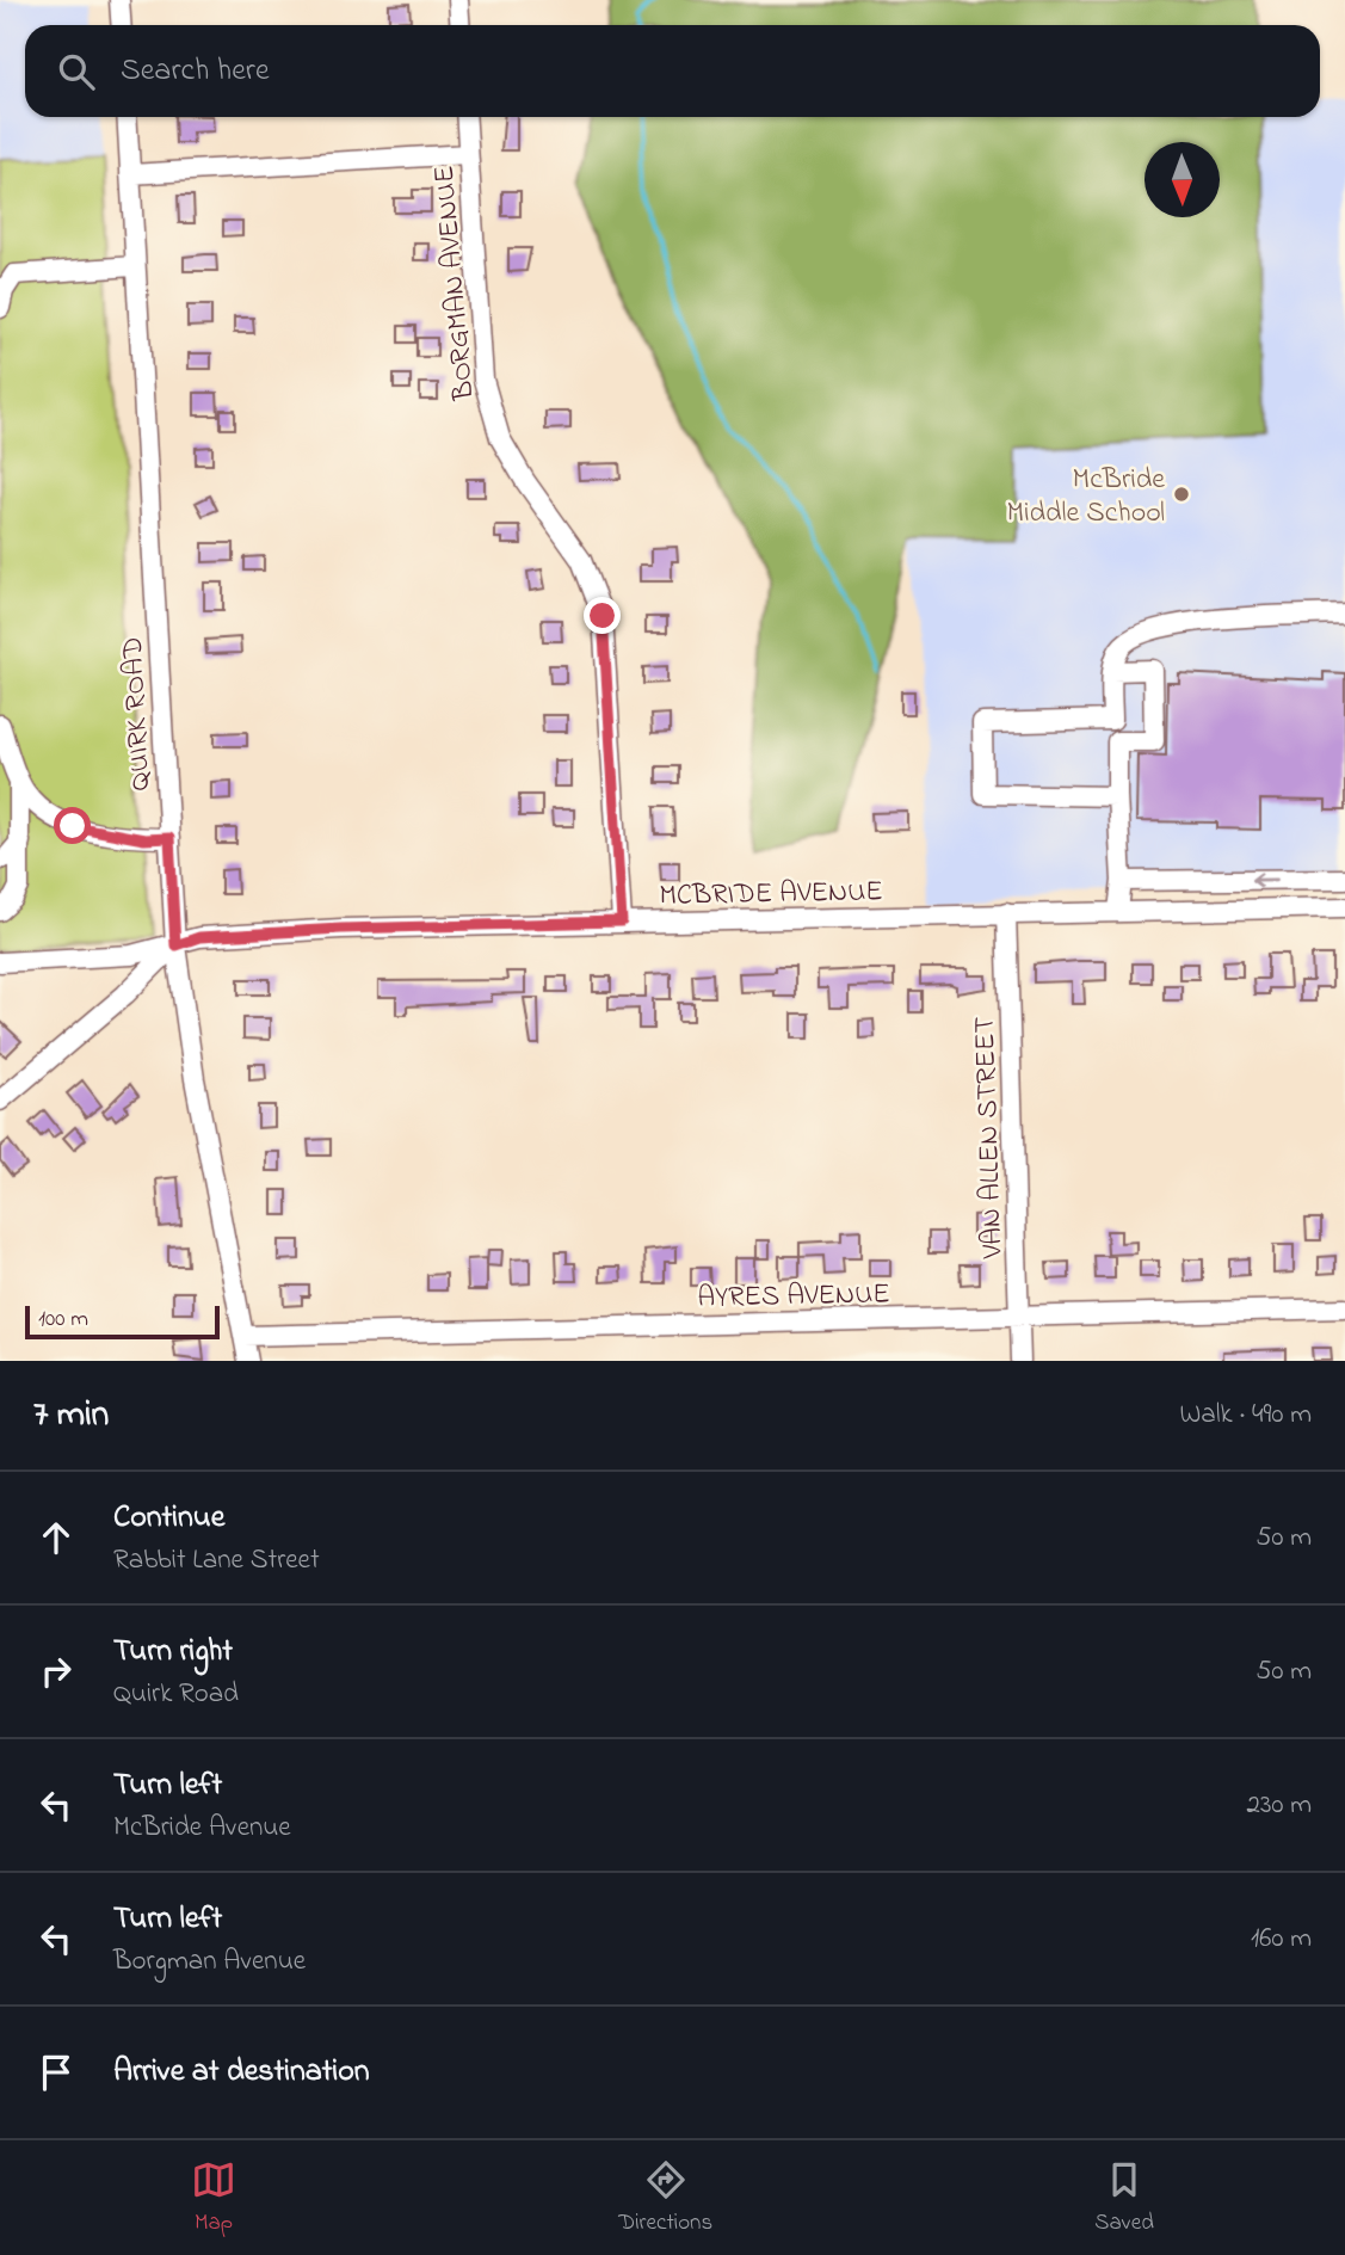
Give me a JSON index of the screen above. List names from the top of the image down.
{
  "streets": {
    "street": [
      "BORGMAN AVENUE",
      "QUIRK ROAD",
      "MCBRIDE AVENUE",
      "VAN ALLEN STREET",
      "AYRES AVENUE"
    ]
  },
  "crossings": [
    ["BORGMAN AVENUE", "MCBRIDE AVENUE"],
    ["QUIRK ROAD", "MCBRIDE AVENUE"],
    ["QUIRK ROAD", "AYRES AVENUE"],
    ["MCBRIDE AVENUE", "VAN ALLEN STREET"],
    ["VAN ALLEN STREET", "AYRES AVENUE"]
  ],
  "places": ["McBride Middle School"],
  "scale_bar": "100 m",
  "north": "bottom",
  "page": {
    "search": "Search here",
    "scale": "100 m",
    "heading": ["7 min", "Walk · 490 m"],
    "list": [
      ["Continue", "Rabbit Lane Street", "50 m"],
      ["Turn right", "Quirk Road", "50 m"],
      ["Turn left", "McBride Avenue", "230 m"],
      ["Turn left", "Borgman Avenue", "160 m"],
      "Arrive at destination"
    ],
    "nav": ["Map", "Directions", "Saved"]
  }
}
